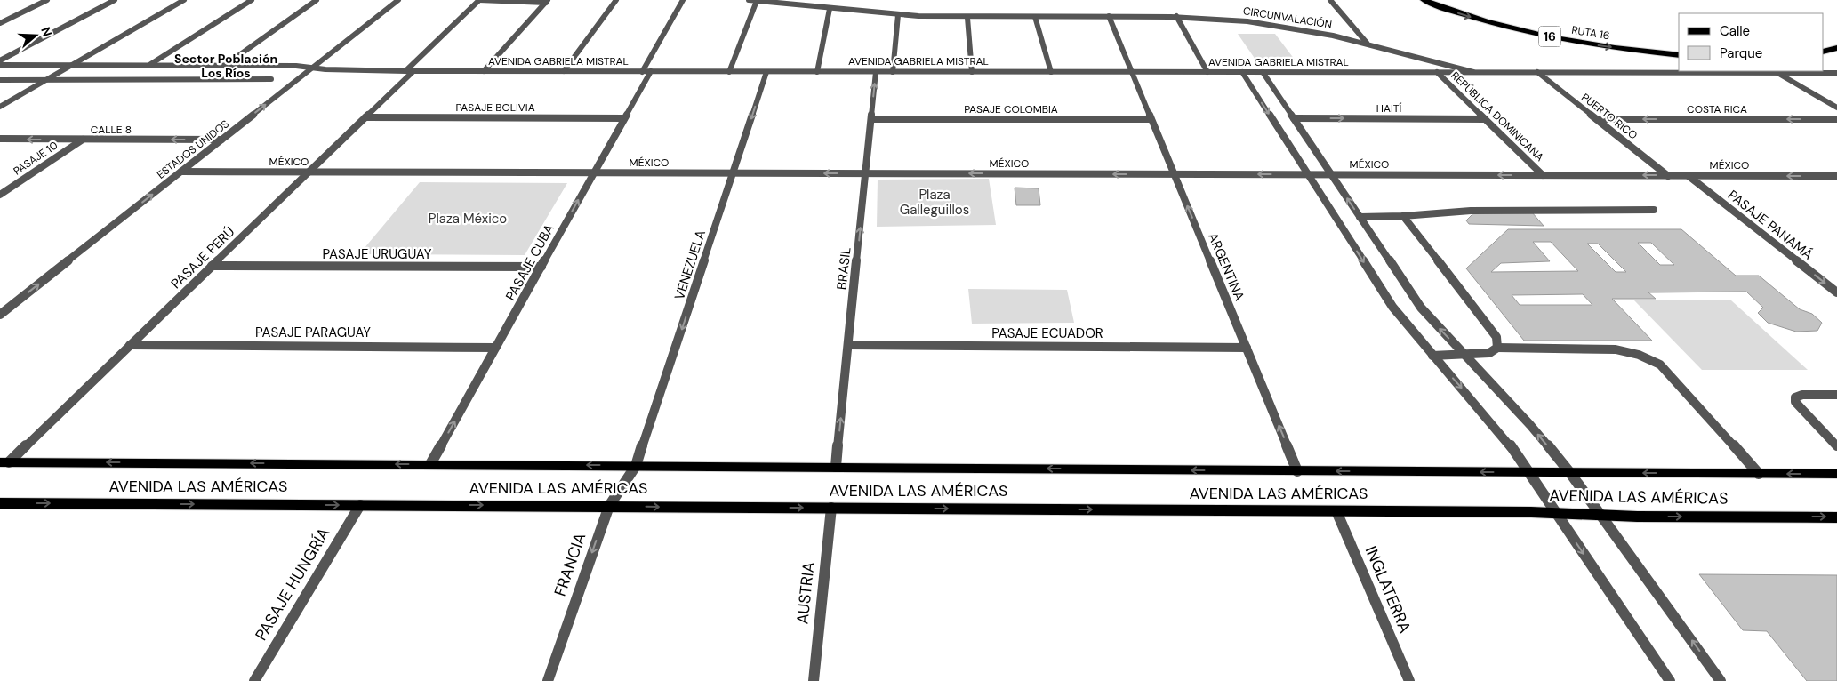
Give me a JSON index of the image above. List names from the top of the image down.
{
  "streets": {
    "highway": ["RUTA 16", "16"],
    "main road": ["AVENIDA LAS AMÉRICAS"],
    "street": [
      "CIRCUNVALACIÓN",
      "AVENIDA GABRIELA MISTRAL",
      "PASAJE BOLIVIA",
      "HAITÍ",
      "PASAJE COLOMBIA",
      "COSTA RICA",
      "REPÚBLICA DOMINICANA",
      "PUERTO RICO",
      "CALLE 8",
      "ESTADOS UNIDOS",
      "PASAJE 10",
      "MÉXICO",
      "PASAJE PANAMÁ",
      "PASAJE URUGUAY",
      "PASAJE PERÚ",
      "PASAJE CUBA",
      "VENEZUELA",
      "ARGENTINA",
      "BRASIL",
      "PASAJE PARAGUAY",
      "PASAJE ECUADOR",
      "FRANCIA",
      "PASAJE HUNGRÍA",
      "INGLATERRA",
      "AUSTRIA"
    ]
  },
  "crossings": [
    ["CIRCUNVALACIÓN", "AVENIDA GABRIELA MISTRAL"],
    ["CIRCUNVALACIÓN", "ARGENTINA"],
    ["AVENIDA GABRIELA MISTRAL", "REPÚBLICA DOMINICANA"],
    ["AVENIDA GABRIELA MISTRAL", "PUERTO RICO"],
    ["AVENIDA GABRIELA MISTRAL", "ESTADOS UNIDOS"],
    ["AVENIDA GABRIELA MISTRAL", "PASAJE PERÚ"],
    ["AVENIDA GABRIELA MISTRAL", "PASAJE CUBA"],
    ["AVENIDA GABRIELA MISTRAL", "VENEZUELA"],
    ["AVENIDA GABRIELA MISTRAL", "ARGENTINA"],
    ["AVENIDA GABRIELA MISTRAL", "BRASIL"],
    ["PASAJE BOLIVIA", "PASAJE PERÚ"],
    ["PASAJE BOLIVIA", "PASAJE CUBA"],
    ["HAITÍ", "REPÚBLICA DOMINICANA"],
    ["PASAJE COLOMBIA", "ARGENTINA"],
    ["PASAJE COLOMBIA", "BRASIL"],
    ["COSTA RICA", "PUERTO RICO"],
    ["REPÚBLICA DOMINICANA", "MÉXICO"],
    ["PUERTO RICO", "MÉXICO"],
    ["CALLE 8", "ESTADOS UNIDOS"],
    ["CALLE 8", "PASAJE 10"],
    ["ESTADOS UNIDOS", "MÉXICO"],
    ["MÉXICO", "PASAJE PANAMÁ"],
    ["MÉXICO", "PASAJE PERÚ"],
    ["MÉXICO", "PASAJE CUBA"],
    ["MÉXICO", "VENEZUELA"],
    ["MÉXICO", "ARGENTINA"],
    ["MÉXICO", "BRASIL"],
    ["PASAJE URUGUAY", "PASAJE PERÚ"],
    ["PASAJE URUGUAY", "PASAJE CUBA"],
    ["PASAJE PERÚ", "PASAJE PARAGUAY"],
    ["PASAJE PERÚ", "AVENIDA LAS AMÉRICAS"],
    ["PASAJE CUBA", "PASAJE PARAGUAY"],
    ["PASAJE CUBA", "AVENIDA LAS AMÉRICAS"],
    ["VENEZUELA", "AVENIDA LAS AMÉRICAS"],
    ["VENEZUELA", "FRANCIA"],
    ["ARGENTINA", "PASAJE ECUADOR"],
    ["ARGENTINA", "AVENIDA LAS AMÉRICAS"],
    ["BRASIL", "PASAJE ECUADOR"],
    ["BRASIL", "AVENIDA LAS AMÉRICAS"],
    ["AVENIDA LAS AMÉRICAS", "FRANCIA"],
    ["AVENIDA LAS AMÉRICAS", "PASAJE HUNGRÍA"],
    ["AVENIDA LAS AMÉRICAS", "INGLATERRA"],
    ["AVENIDA LAS AMÉRICAS", "AUSTRIA"]
  ],
  "one_way": [
    "RUTA 16",
    "HAITÍ",
    "COSTA RICA",
    "ESTADOS UNIDOS",
    "MÉXICO",
    "PASAJE PANAMÁ",
    "PASAJE CUBA",
    "VENEZUELA",
    "ARGENTINA",
    "BRASIL",
    "FRANCIA"
  ],
  "districts": ["Sector Población Los Ríos"],
  "parks": ["Plaza Galleguillos", "Plaza México"],
  "legend": ["Calle", "Parque"],
  "north": "right"
}
